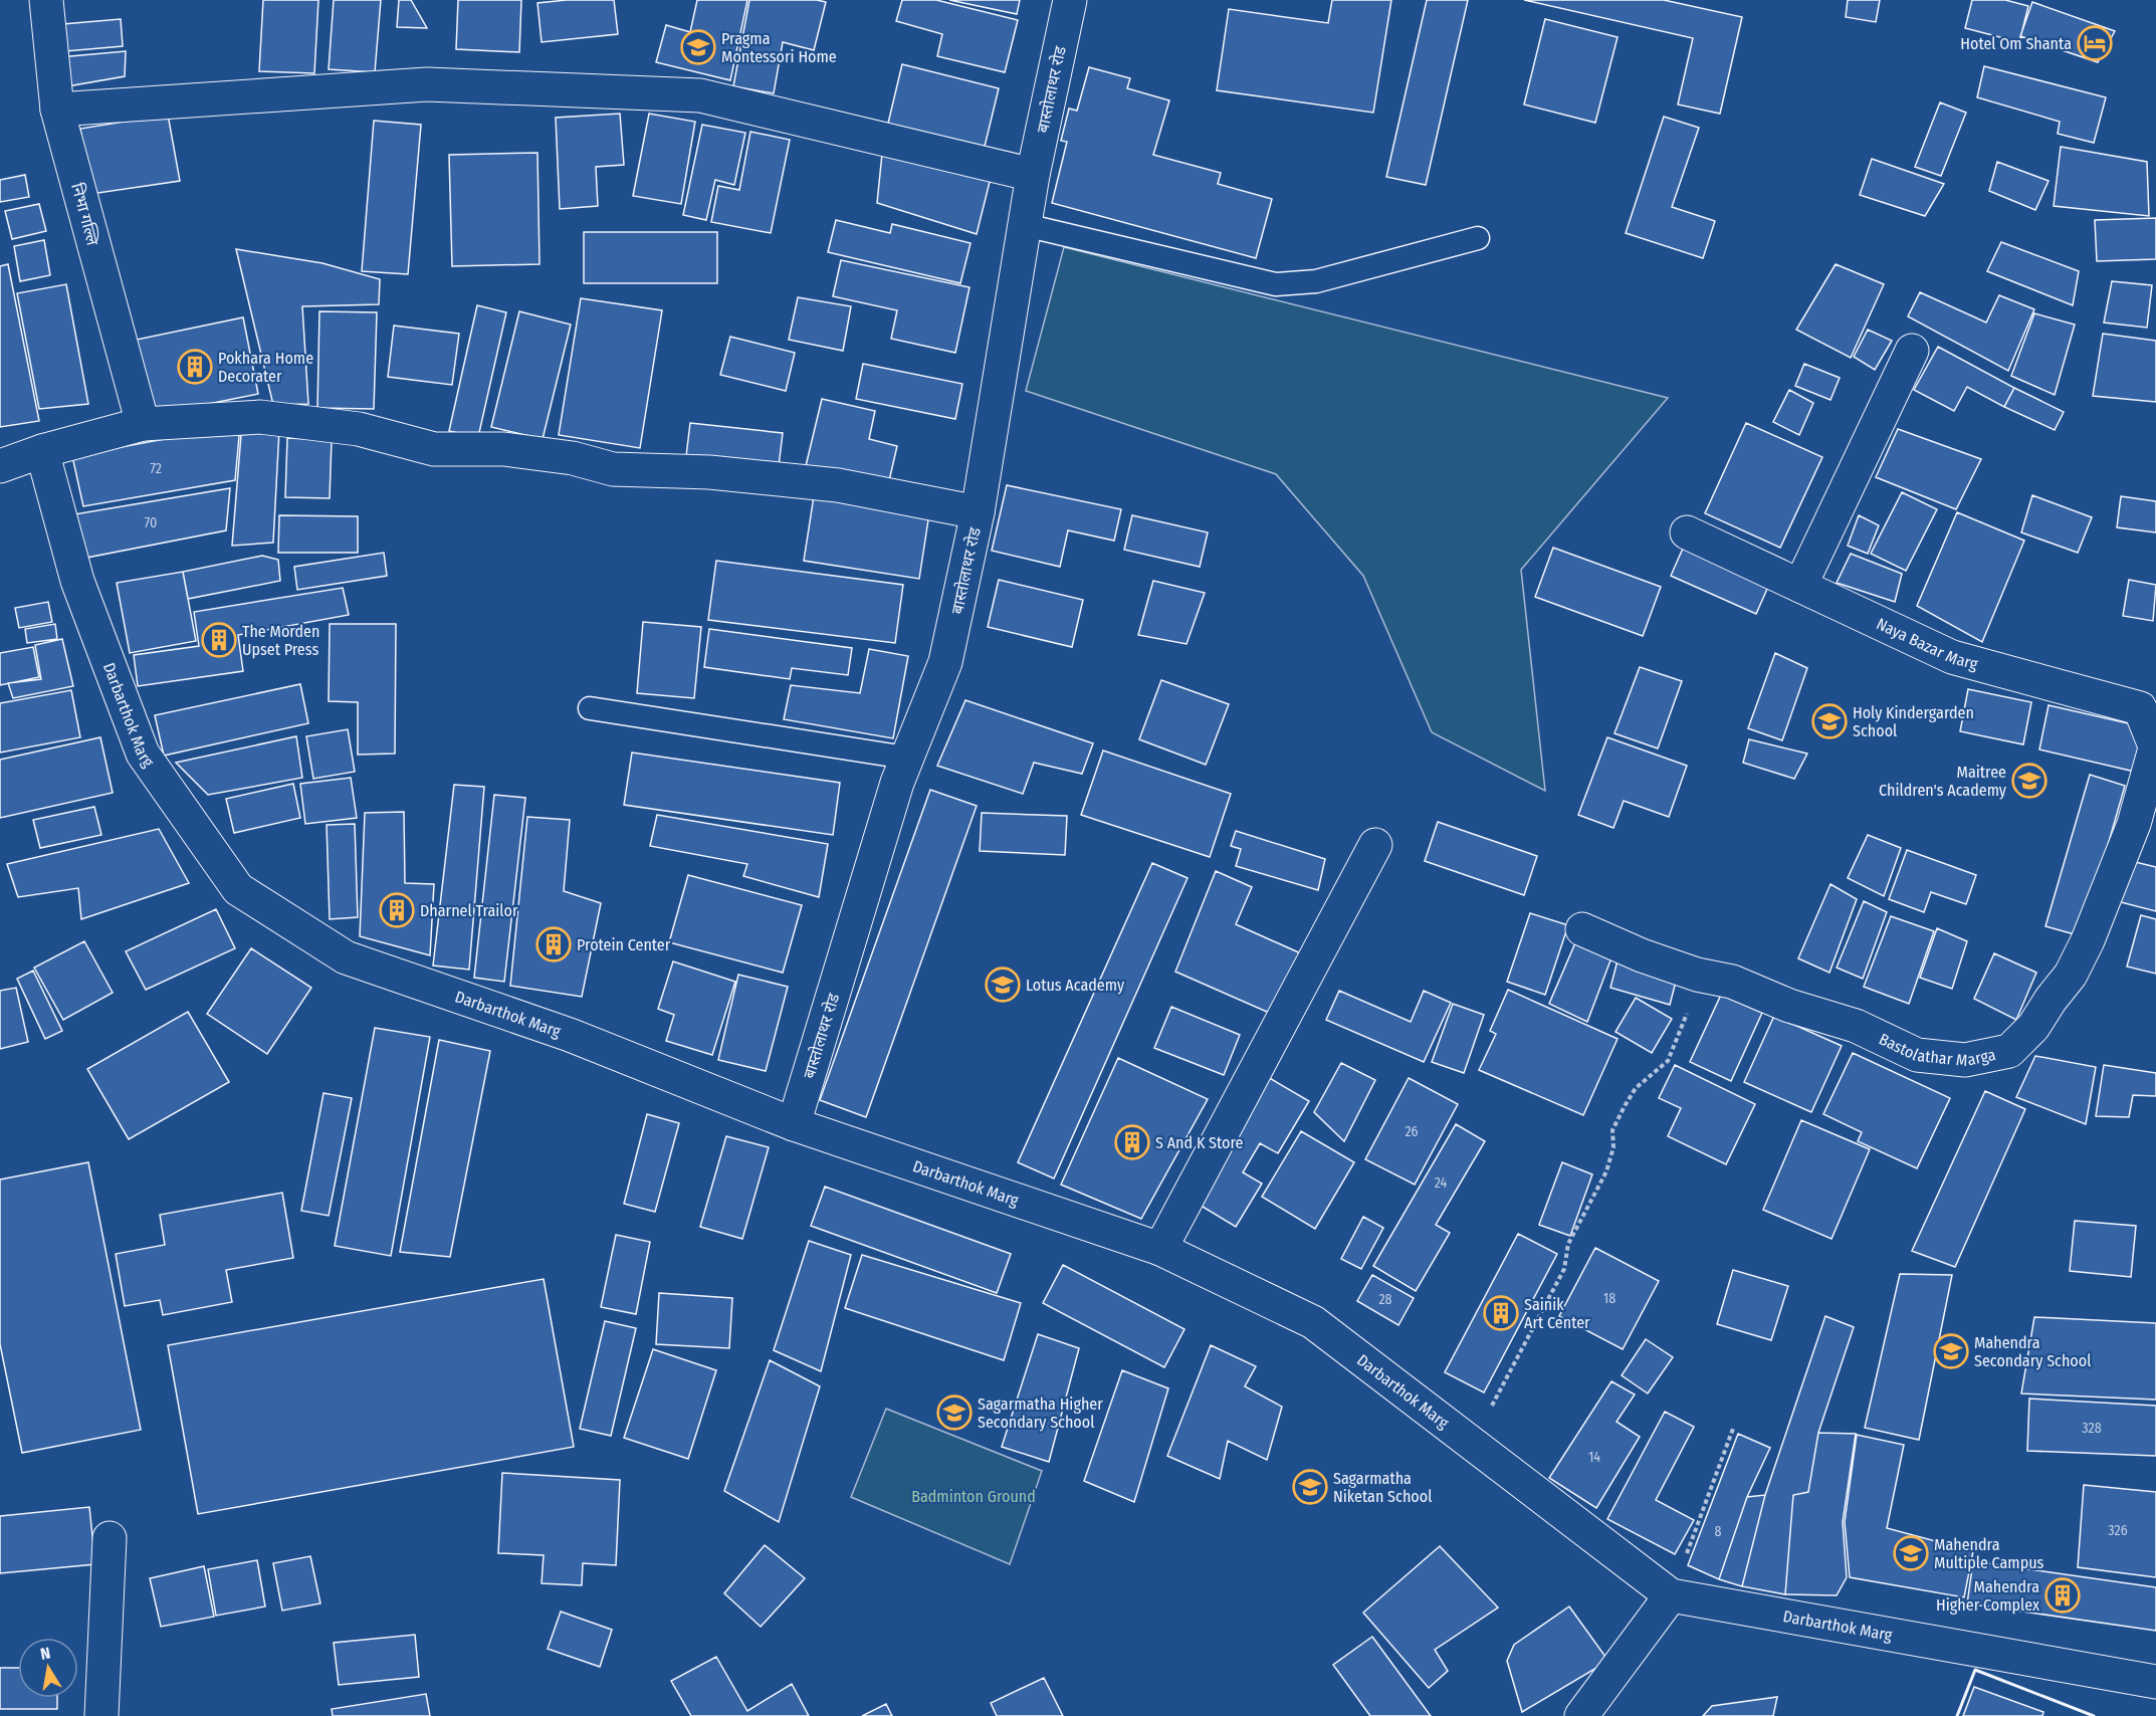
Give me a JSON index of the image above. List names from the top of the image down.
{
  "streets": {
    "street": [
      "बास्तोलाथर रोड",
      "निभा गल्लि",
      "Naya Bazar Marg",
      "Darbarthok Marg",
      "Bastolathar Marga"
    ]
  },
  "crossings": [
    ["बास्तोलाथर रोड", "Darbarthok Marg"],
    ["Naya Bazar Marg", "Bastolathar Marga"]
  ],
  "parks": ["Badminton Ground"],
  "places": {
    "hotel": ["Hotel Om Shanta"],
    "school or university": [
      "Pragma Montessori Home",
      "Holy Kindergarden School",
      "Maitree Children's Academy",
      "Lotus Academy",
      "Mahendra Secondary School",
      "Sagarmatha Higher Secondary School",
      "Sagarmatha Niketan School",
      "Mahendra Multiple Campus"
    ],
    "building": [
      "Pokhara Home Decorater",
      "The Morden Upset Press",
      "Dharnel Trailor",
      "Protein Center",
      "S And K Store",
      "Sainik Art Center",
      "Mahendra Higher Complex"
    ]
  },
  "house_numbers": [
    "72",
    "70",
    "26",
    "24",
    "18",
    "28",
    "328",
    "14",
    "326",
    "8"
  ],
  "north": "top"
}
